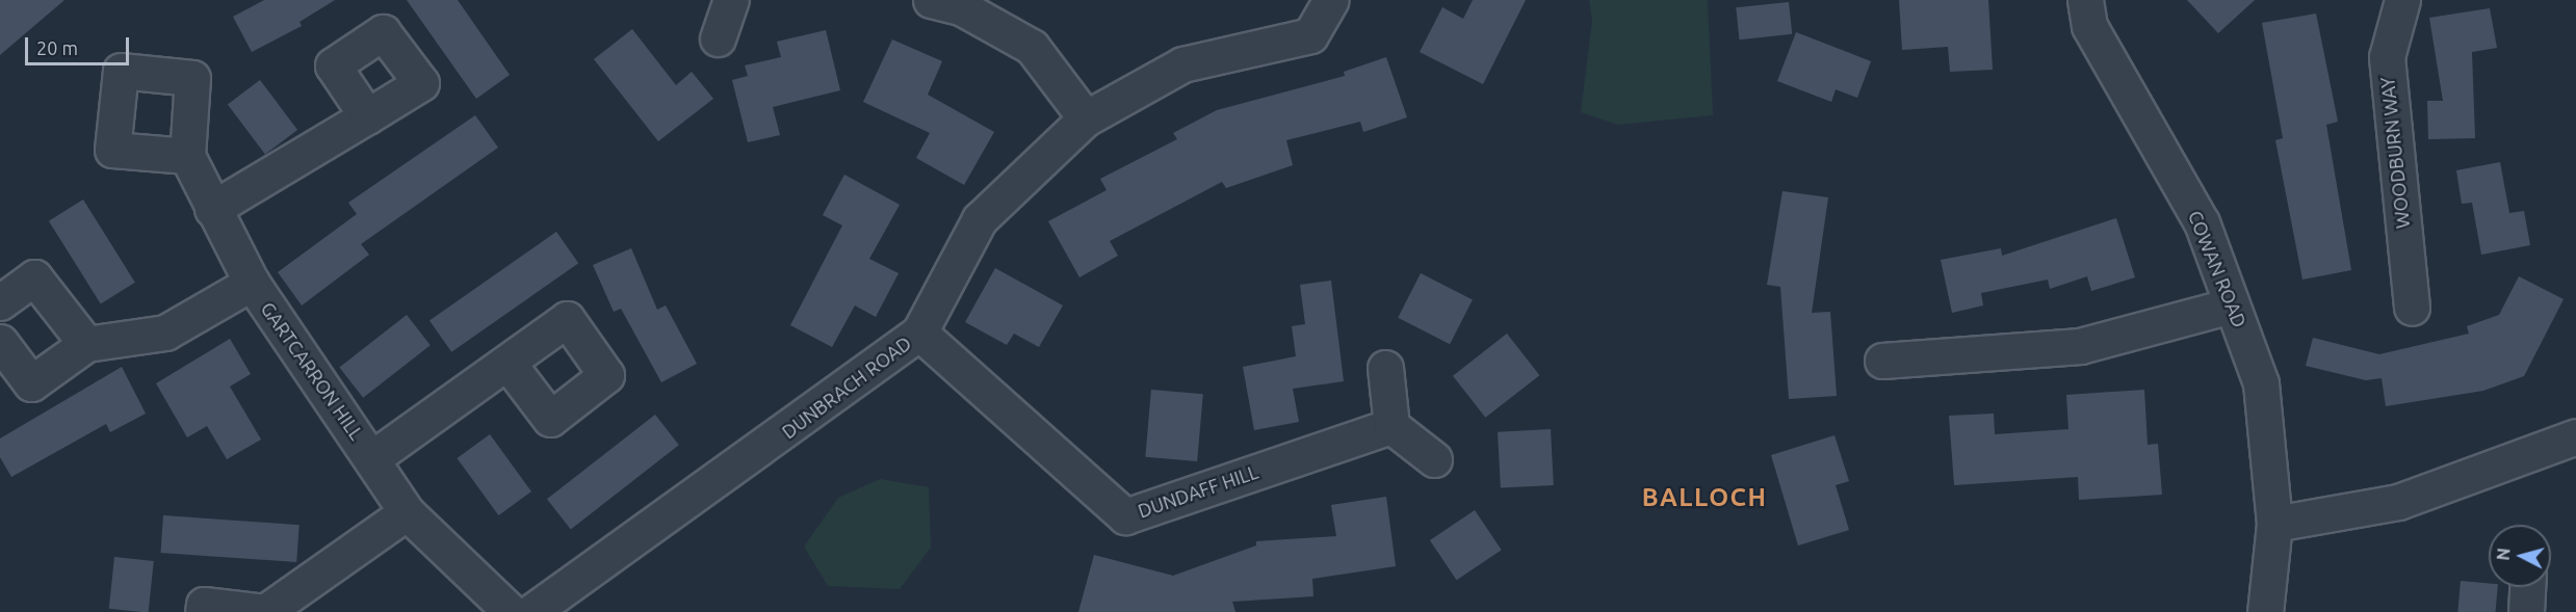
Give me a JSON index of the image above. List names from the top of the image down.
{
  "streets": {
    "street": [
      "WOODBURN WAY",
      "COWAN ROAD",
      "GARTCARRON HILL",
      "DUNBRACH ROAD",
      "DUNDAFF HILL"
    ]
  },
  "crossings": [
    ["DUNBRACH ROAD", "DUNDAFF HILL"]
  ],
  "districts": ["BALLOCH"],
  "scale_bar": "20 m",
  "north": "left"
}
